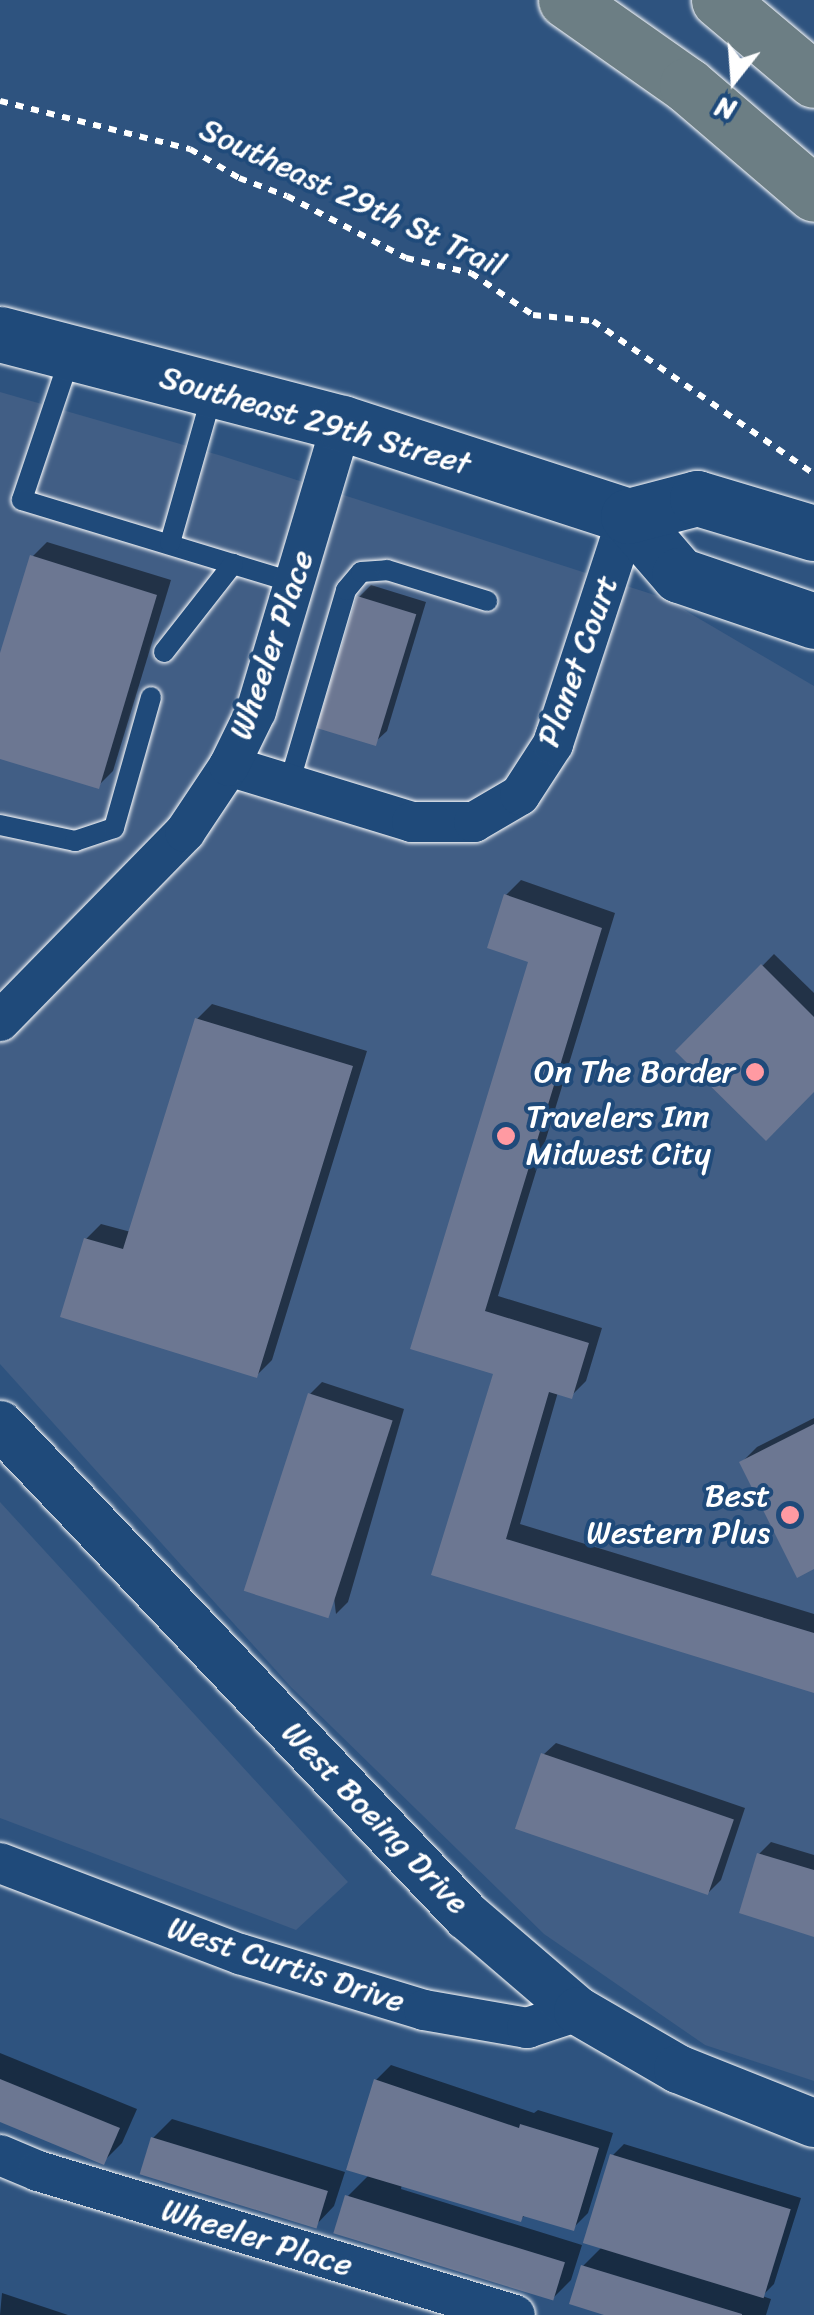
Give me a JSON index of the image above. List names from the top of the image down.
{
  "streets": {
    "main road": ["Southeast 29th Street"],
    "street": [
      "Wheeler Place",
      "Planet Court",
      "West Boeing Drive",
      "West Curtis Drive"
    ],
    "path": ["Southeast 29th St Trail"]
  },
  "crossings": [
    ["Southeast 29th Street", "Wheeler Place"],
    ["Southeast 29th Street", "Planet Court"],
    ["Wheeler Place", "Planet Court"],
    ["West Boeing Drive", "West Curtis Drive"]
  ],
  "places": ["On The Border", "Travelers Inn Midwest City", "Best Western Plus"],
  "north": "bottom"
}
